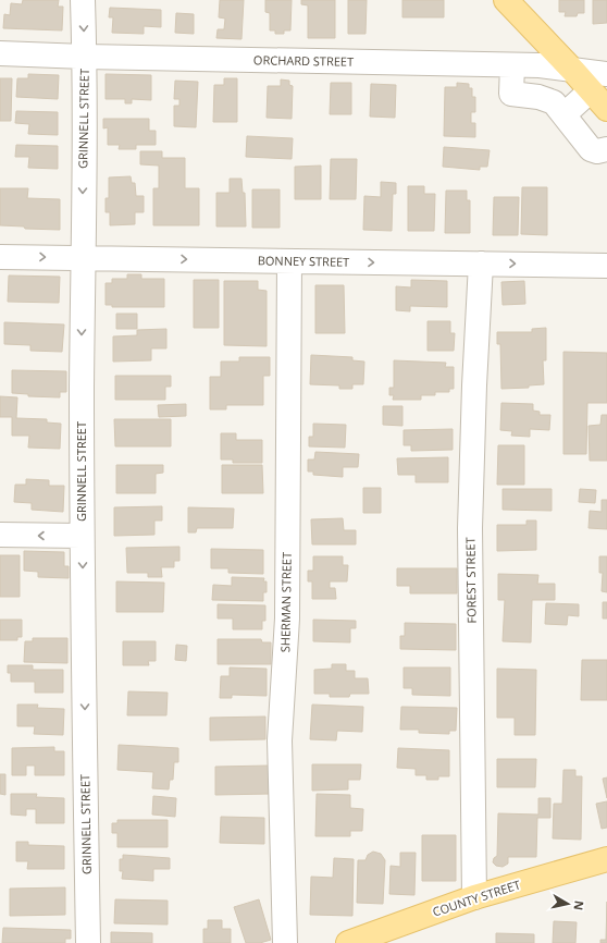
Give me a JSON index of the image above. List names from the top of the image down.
{
  "streets": {
    "main road": ["COUNTY STREET"],
    "street": [
      "ORCHARD STREET",
      "GRINNELL STREET",
      "BONNEY STREET",
      "FOREST STREET",
      "SHERMAN STREET"
    ]
  },
  "crossings": [
    ["ORCHARD STREET", "GRINNELL STREET"],
    ["GRINNELL STREET", "BONNEY STREET"],
    ["BONNEY STREET", "FOREST STREET"],
    ["BONNEY STREET", "SHERMAN STREET"],
    ["FOREST STREET", "COUNTY STREET"]
  ],
  "one_way": ["GRINNELL STREET", "BONNEY STREET"],
  "north": "right"
}
